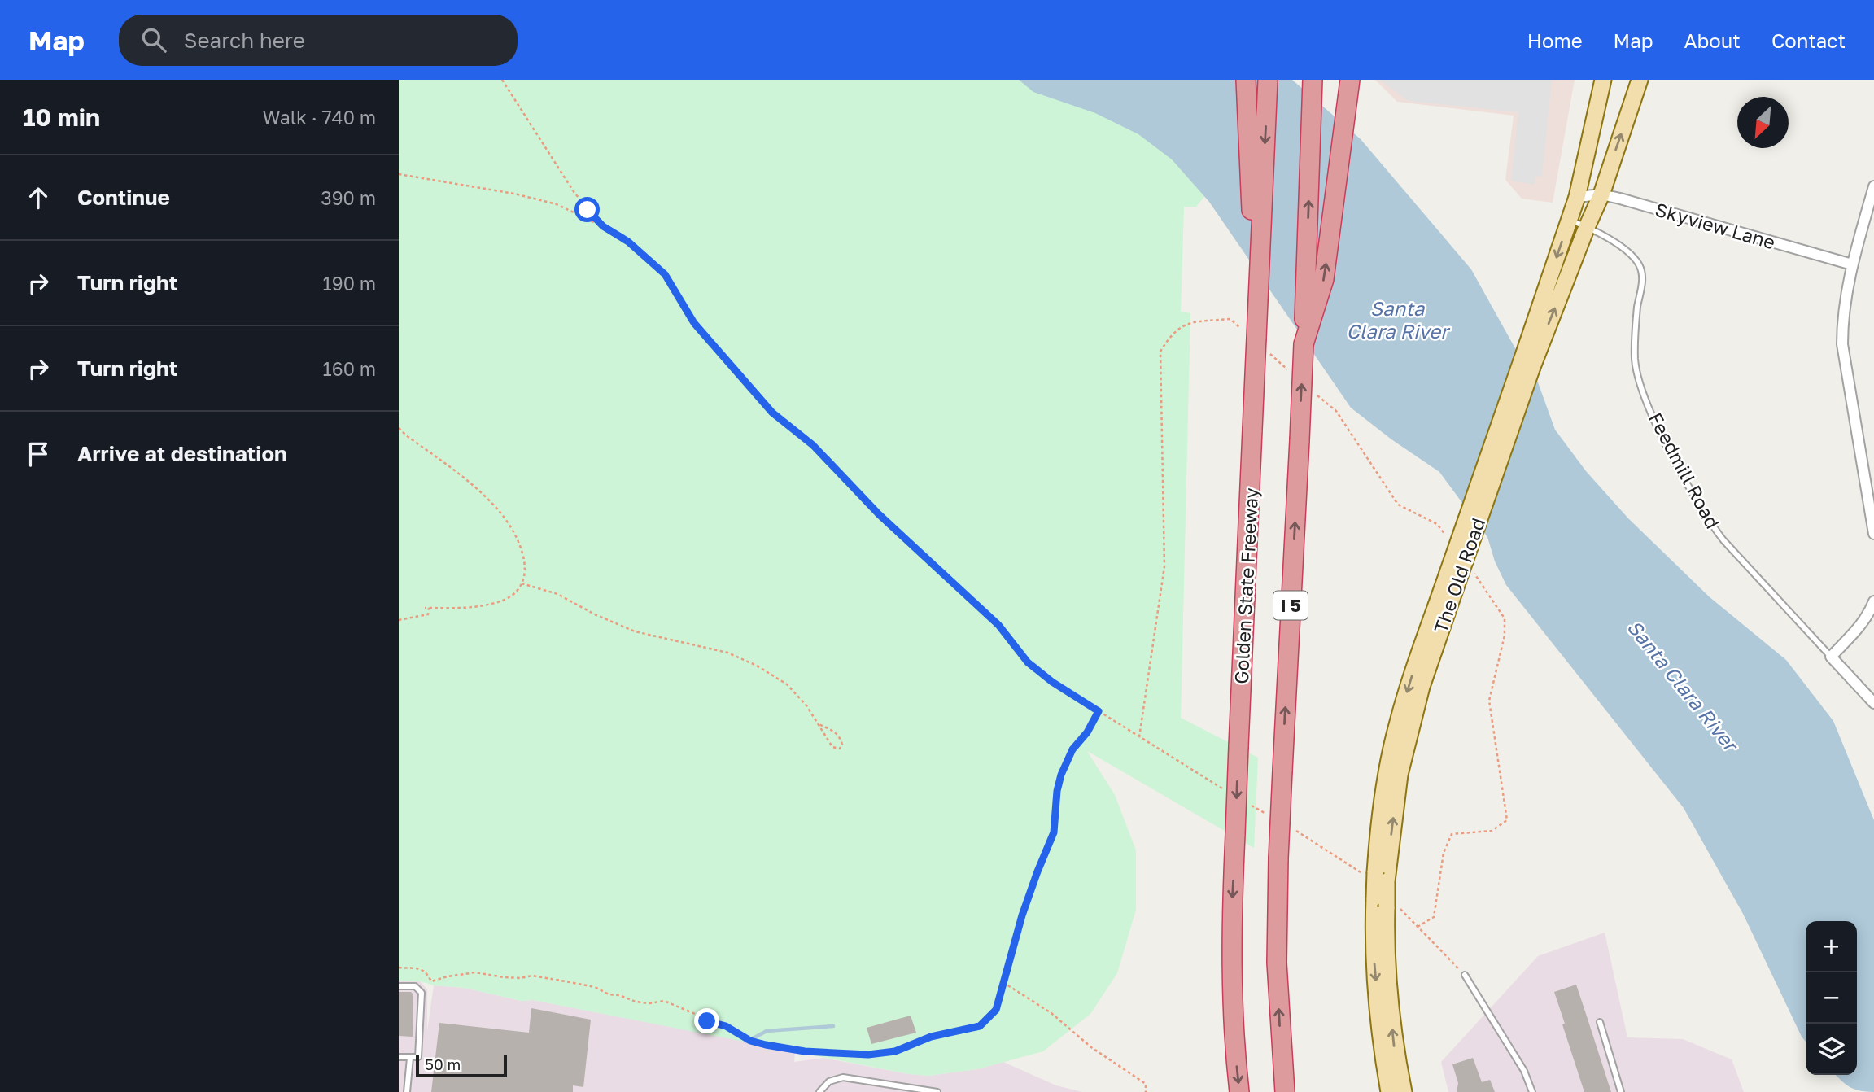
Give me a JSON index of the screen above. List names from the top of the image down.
{
  "streets": {
    "highway": ["Golden State Freeway", "I 5"],
    "main road": ["The Old Road"],
    "street": ["Skyview Lane", "Feedmill Road"]
  },
  "crossings": [
    ["Skyview Lane", "The Old Road"],
    ["Feedmill Road", "The Old Road"]
  ],
  "water": ["Santa Clara River"],
  "scale_bar": "50 m",
  "north": "bottom left",
  "page": {
    "header": "Map",
    "search": "Search here",
    "nav": [
      "Home",
      "Map",
      "About",
      "Contact"
    ],
    "heading": ["10 min", "Walk · 740 m"],
    "list": [
      ["Continue", "390 m"],
      ["Turn right", "190 m"],
      ["Turn right", "160 m"],
      "Arrive at destination"
    ],
    "map_buttons": ["+", "−"],
    "scale": "50 m"
  }
}
